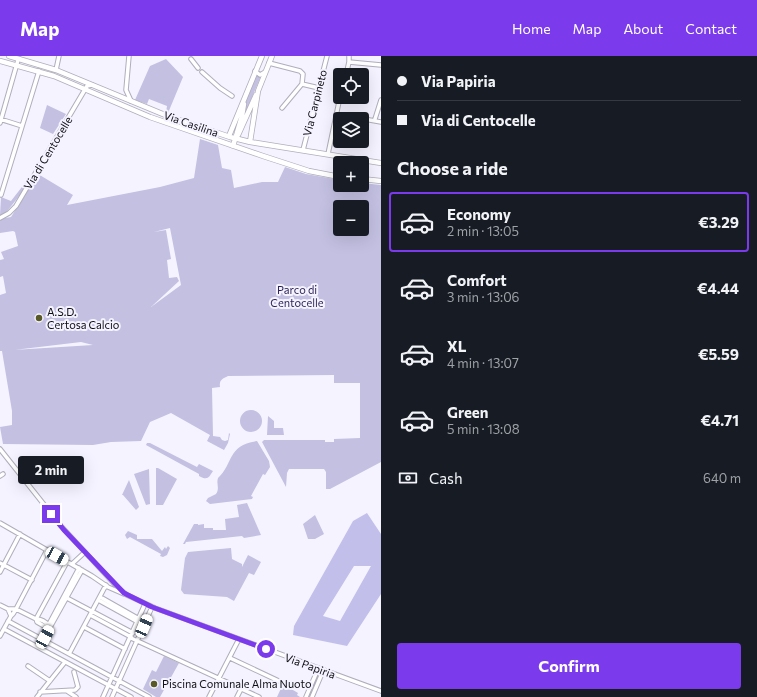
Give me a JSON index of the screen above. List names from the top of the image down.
{
  "streets": {
    "main road": ["Via Casilina"],
    "street": ["Via Carpineto", "Via di Centocelle", "Via Papiria"]
  },
  "crossings": [
    ["Via Carpineto", "Via Casilina"],
    ["Via Casilina", "Via di Centocelle"]
  ],
  "parks": ["Parco di Centocelle"],
  "places": ["A.S.D. Certosa Calcio", "Piscina Comunale Alma Nuoto"],
  "page": {
    "header": "Map",
    "nav": [
      "Home",
      "Map",
      "About",
      "Contact"
    ],
    "banner": ["Via Papiria", "Via di Centocelle"],
    "map_buttons": ["+", "−"],
    "heading": "Choose a ride",
    "list": [
      {
        "name": "Economy",
        "note": "2 min · 13:05",
        "value": "€3.29"
      },
      {
        "name": "Comfort",
        "note": "3 min · 13:06",
        "value": "€4.44"
      },
      {
        "name": "XL",
        "note": "4 min · 13:07",
        "value": "€5.59"
      },
      {
        "name": "Green",
        "note": "5 min · 13:08",
        "value": "€4.71"
      }
    ],
    "bubble": "2 min",
    "pay": ["Cash", "640 m"],
    "buttons": "Confirm"
  }
}
